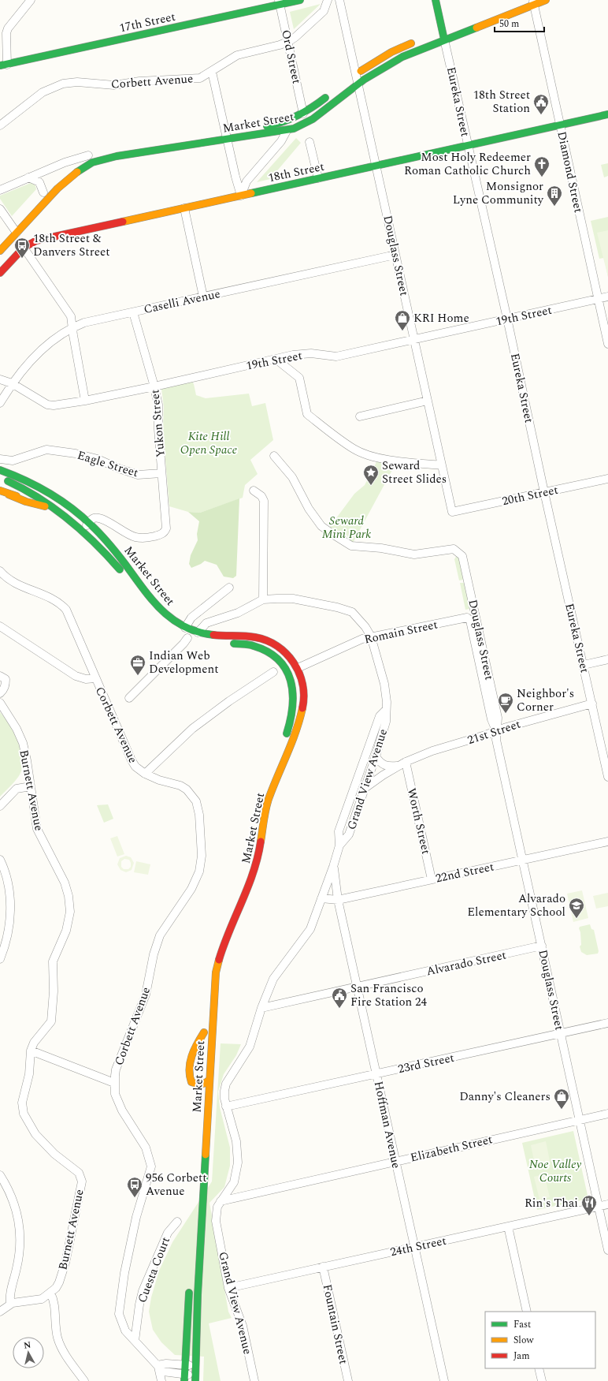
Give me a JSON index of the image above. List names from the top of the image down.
{
  "streets": {
    "main road": [
      "17th Street",
      "Eureka Street",
      "Market Street",
      "18th Street"
    ],
    "street": [
      "Ord Street",
      "Corbett Avenue",
      "Diamond Street",
      "Douglass Street",
      "Caselli Avenue",
      "19th Street",
      "Yukon Street",
      "Eagle Street",
      "20th Street",
      "Romain Street",
      "21st Street",
      "Grand View Avenue",
      "Burnett Avenue",
      "Worth Street",
      "22nd Street",
      "Alvarado Street",
      "23rd Street",
      "Hoffman Avenue",
      "Elizabeth Street",
      "24th Street",
      "Cuesta Court",
      "Fountain Street"
    ]
  },
  "crossings": [
    ["17th Street", "Ord Street"],
    ["Ord Street", "Corbett Avenue"],
    ["Ord Street", "Market Street"],
    ["Corbett Avenue", "Cuesta Court"],
    ["Eureka Street", "Market Street"],
    ["Eureka Street", "18th Street"],
    ["Eureka Street", "19th Street"],
    ["Eureka Street", "20th Street"],
    ["Eureka Street", "21st Street"],
    ["Market Street", "Diamond Street"],
    ["Market Street", "Douglass Street"],
    ["Market Street", "Yukon Street"],
    ["Market Street", "Romain Street"],
    ["Market Street", "Grand View Avenue"],
    ["18th Street", "Diamond Street"],
    ["18th Street", "Douglass Street"],
    ["Diamond Street", "19th Street"],
    ["Douglass Street", "Caselli Avenue"],
    ["Douglass Street", "19th Street"],
    ["Douglass Street", "20th Street"],
    ["Douglass Street", "Romain Street"],
    ["Douglass Street", "21st Street"],
    ["Douglass Street", "22nd Street"],
    ["Douglass Street", "Alvarado Street"],
    ["Douglass Street", "23rd Street"],
    ["Douglass Street", "Elizabeth Street"],
    ["Douglass Street", "24th Street"],
    ["Caselli Avenue", "19th Street"],
    ["Caselli Avenue", "Yukon Street"],
    ["19th Street", "Yukon Street"],
    ["Yukon Street", "Eagle Street"],
    ["Romain Street", "Grand View Avenue"],
    ["21st Street", "Grand View Avenue"],
    ["21st Street", "Worth Street"],
    ["Grand View Avenue", "22nd Street"],
    ["Grand View Avenue", "Alvarado Street"],
    ["Grand View Avenue", "23rd Street"],
    ["Grand View Avenue", "Hoffman Avenue"],
    ["Grand View Avenue", "Elizabeth Street"],
    ["Grand View Avenue", "24th Street"],
    ["Worth Street", "22nd Street"],
    ["22nd Street", "Hoffman Avenue"],
    ["Alvarado Street", "Hoffman Avenue"],
    ["23rd Street", "Hoffman Avenue"],
    ["Hoffman Avenue", "Elizabeth Street"],
    ["Hoffman Avenue", "24th Street"],
    ["24th Street", "Fountain Street"]
  ],
  "parks": ["Kite Hill Open Space", "Seward Mini Park", "Noe Valley Courts"],
  "places": {
    "public building": ["18th Street Station", "San Francisco Fire Station 24"],
    "church": ["Most Holy Redeemer Roman Catholic Church"],
    "building": ["Monsignor Lyne Community"],
    "bus stop": ["18th Street & Danvers Street", "956 Corbett Avenue"],
    "shop": ["KRI Home", "Danny's Cleaners"],
    "place": ["Seward Street Slides"],
    "office": ["Indian Web Development"],
    "cafe": ["Neighbor's Corner"],
    "school or university": ["Alvarado Elementary School"],
    "restaurant": ["Rin's Thai"]
  },
  "legend": ["Fast", "Slow", "Jam"],
  "scale_bar": "50 m",
  "north": "top"
}
